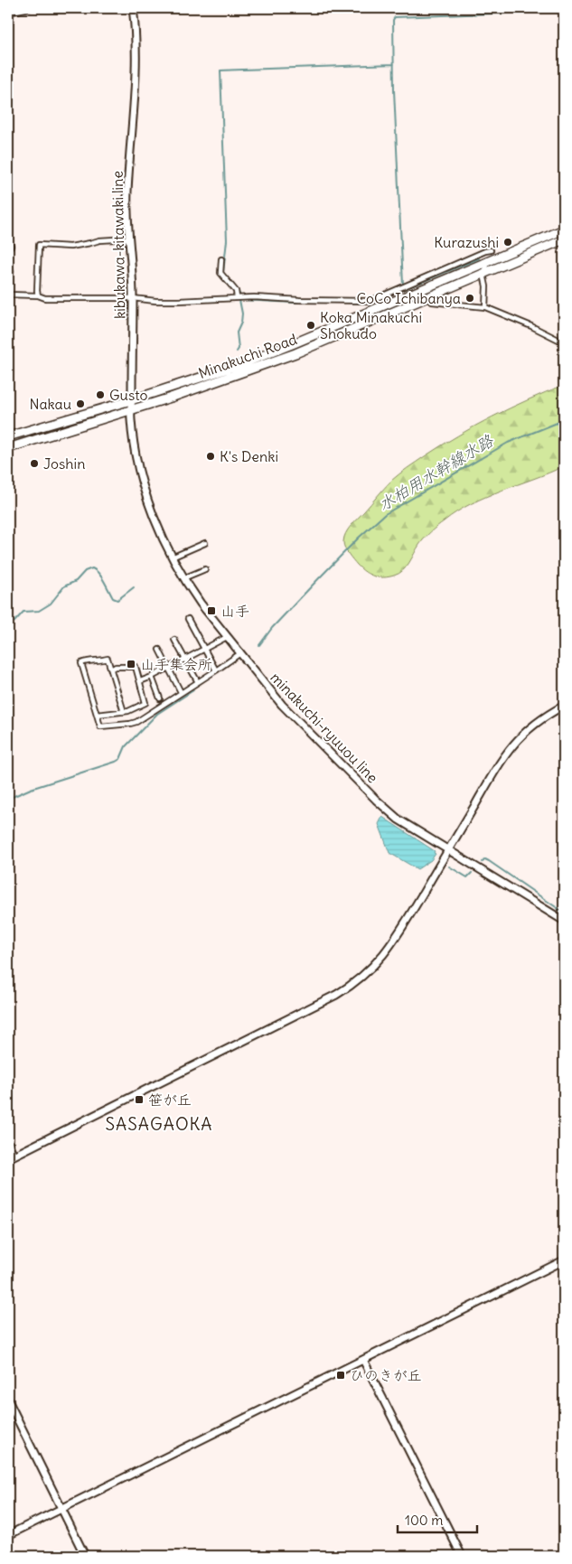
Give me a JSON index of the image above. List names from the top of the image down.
{
  "streets": {
    "highway": ["Minakuchi Road"],
    "street": ["kibukawa-kitawaki line", "minakuchi-ryuuou line"]
  },
  "crossings": [
    ["kibukawa-kitawaki line", "Minakuchi Road"],
    ["kibukawa-kitawaki line", "minakuchi-ryuuou line"],
    ["Minakuchi Road", "minakuchi-ryuuou line"]
  ],
  "districts": ["SASAGAOKA"],
  "water": ["水柏用水幹線水路"],
  "places": {
    "other": [
      "Kurazushi",
      "CoCo Ichibanya",
      "Koka Minakuchi Shokudo",
      "Gusto",
      "Nakau",
      "K's Denki",
      "Joshin"
    ],
    "transit": [
      "山手",
      "山手集会所",
      "笹が丘",
      "ひのきが丘"
    ]
  },
  "scale_bar": "100 m"
}
